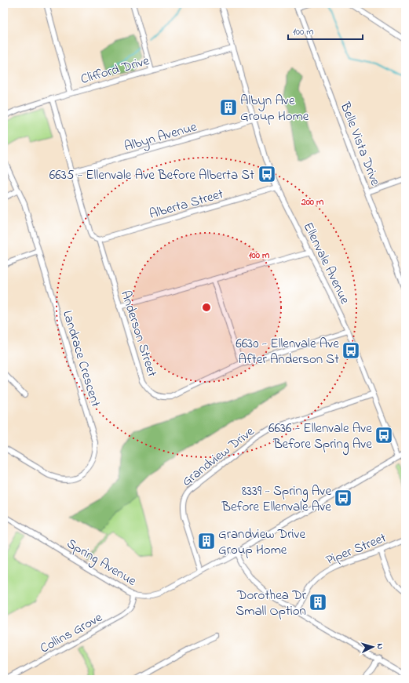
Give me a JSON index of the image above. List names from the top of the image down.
{
  "streets": {
    "street": [
      "Clifford Drive",
      "Albyn Avenue",
      "Belle Vista Drive",
      "Alberta Street",
      "Ellenvale Avenue",
      "Anderson Street",
      "Landrace Crescent",
      "Grandview Drive",
      "Piper Street",
      "Spring Avenue",
      "Collins Grove"
    ]
  },
  "crossings": [
    ["Clifford Drive", "Ellenvale Avenue"],
    ["Albyn Avenue", "Ellenvale Avenue"],
    ["Alberta Street", "Ellenvale Avenue"],
    ["Alberta Street", "Anderson Street"],
    ["Ellenvale Avenue", "Anderson Street"],
    ["Ellenvale Avenue", "Grandview Drive"],
    ["Ellenvale Avenue", "Spring Avenue"],
    ["Grandview Drive", "Spring Avenue"],
    ["Spring Avenue", "Collins Grove"]
  ],
  "places": {
    "building": ["Albyn Ave Group Home", "Grandview Drive Group Home", "Dorothea Dr Small Option"],
    "bus stop": [
      "6635 - Ellenvale Ave Before Alberta St",
      "6630 - Ellenvale Ave After Anderson St",
      "6636 - Ellenvale Ave Before Spring Ave",
      "8339 - Spring Ave Before Ellenvale Ave"
    ]
  },
  "scale_bar": "100 m",
  "north": "right",
  "rings": ["200 m", "100 m"]
}
